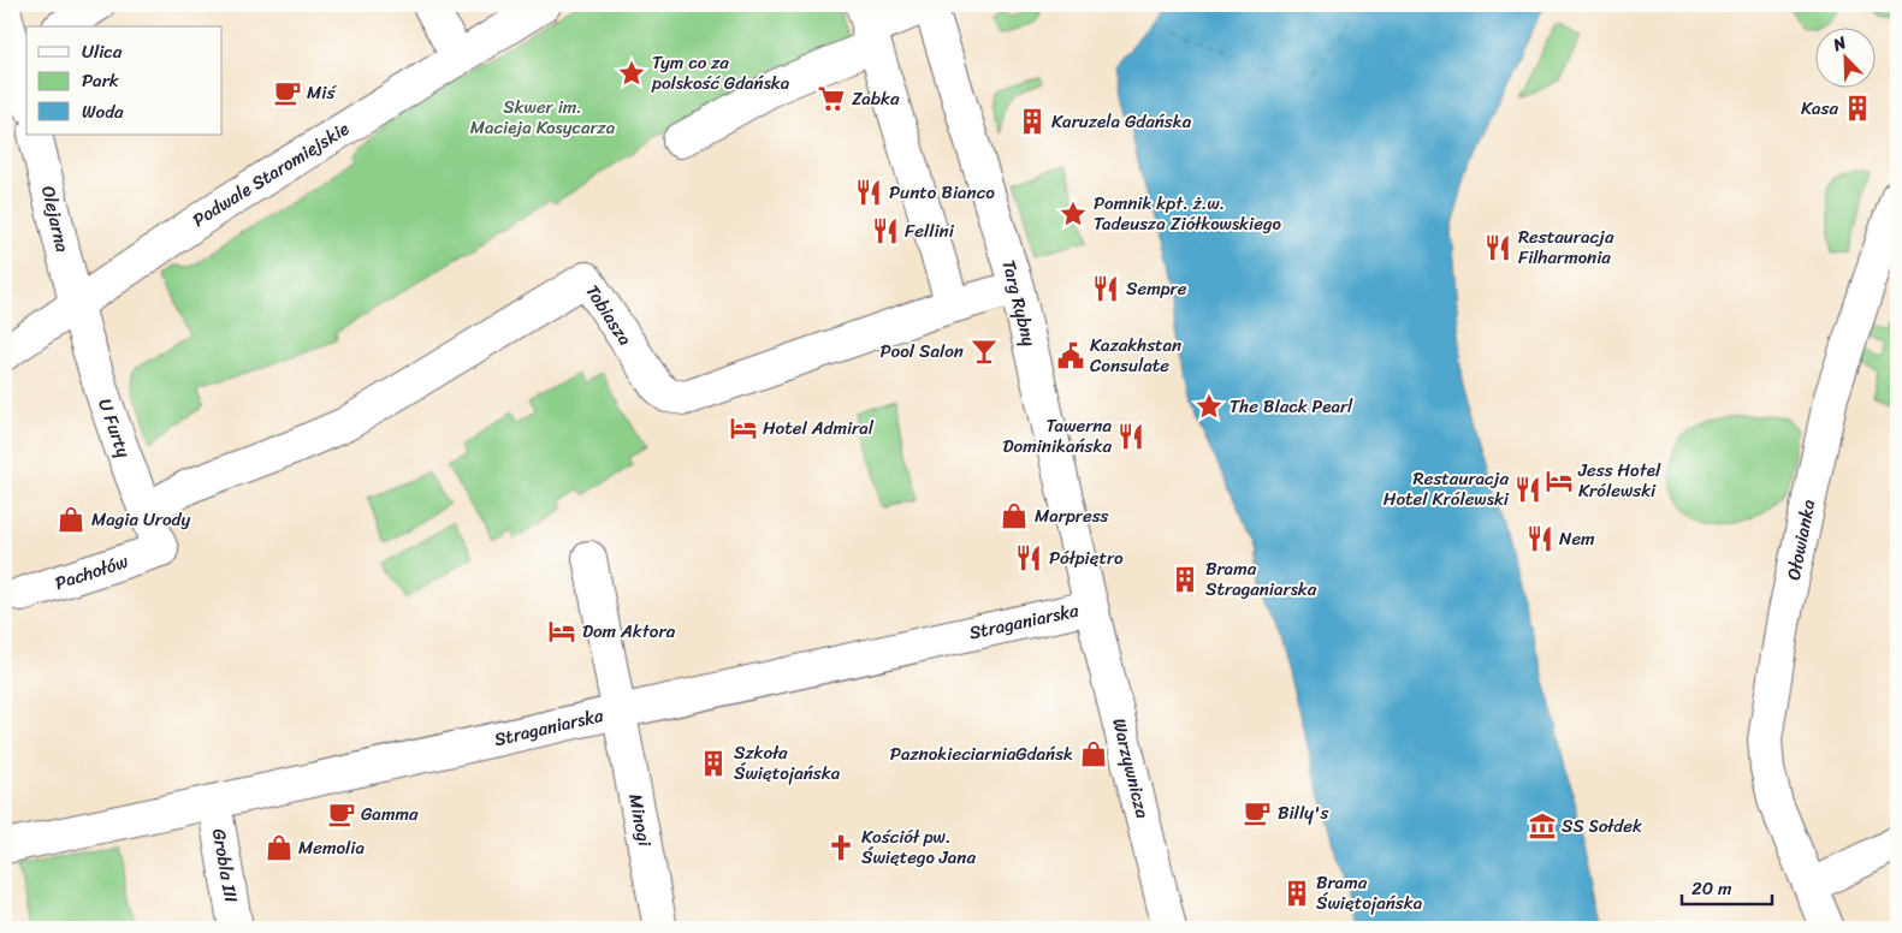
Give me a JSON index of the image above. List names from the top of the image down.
{
  "streets": {
    "street": [
      "Podwale Staromiejskie",
      "Olejarna",
      "Targ Rybny",
      "Tobiasza",
      "U Furty",
      "Ołowianka",
      "Pachołów",
      "Straganiarska",
      "Warzywnicza",
      "Minogi",
      "Grobla III"
    ]
  },
  "crossings": [
    ["Podwale Staromiejskie", "Olejarna"],
    ["Podwale Staromiejskie", "U Furty"],
    ["Olejarna", "U Furty"],
    ["Targ Rybny", "Tobiasza"],
    ["Targ Rybny", "Straganiarska"],
    ["Targ Rybny", "Warzywnicza"],
    ["Tobiasza", "U Furty"],
    ["U Furty", "Pachołów"],
    ["Straganiarska", "Warzywnicza"],
    ["Straganiarska", "Minogi"],
    ["Straganiarska", "Grobla III"]
  ],
  "parks": ["Skwer im. Macieja Kosycarza"],
  "places": {
    "place": ["Tym co za polskość Gdańska", "Pomnik kpt. ż.w. Tadeusza Ziółkowskiego", "The Black Pearl"],
    "cafe": ["Miś", "Billy's", "Gamma"],
    "supermarket": ["Zabka"],
    "building": [
      "Kasa",
      "Karuzela Gdańska",
      "Brama Straganiarska",
      "Szkoła Świętojańska",
      "Brama Świętojańska"
    ],
    "restaurant": [
      "Punto Bianco",
      "Fellini",
      "Restauracja Filharmonia",
      "Sempre",
      "Tawerna Dominikańska",
      "Restauracja Hotel Królewski",
      "Nem",
      "Półpiętro"
    ],
    "bar": ["Pool Salon"],
    "public building": ["Kazakhstan Consulate"],
    "hotel": ["Hotel Admiral", "Jess Hotel Królewski", "Dom Aktora"],
    "shop": [
      "Marpress",
      "Magia Urody",
      "PaznokieciarniaGdańsk",
      "Memolia"
    ],
    "museum": ["SS Sołdek"],
    "church": ["Kościół pw. Świętego Jana"]
  },
  "legend": ["Ulica", "Park", "Woda"],
  "scale_bar": "20 m",
  "north": "top left"
}
